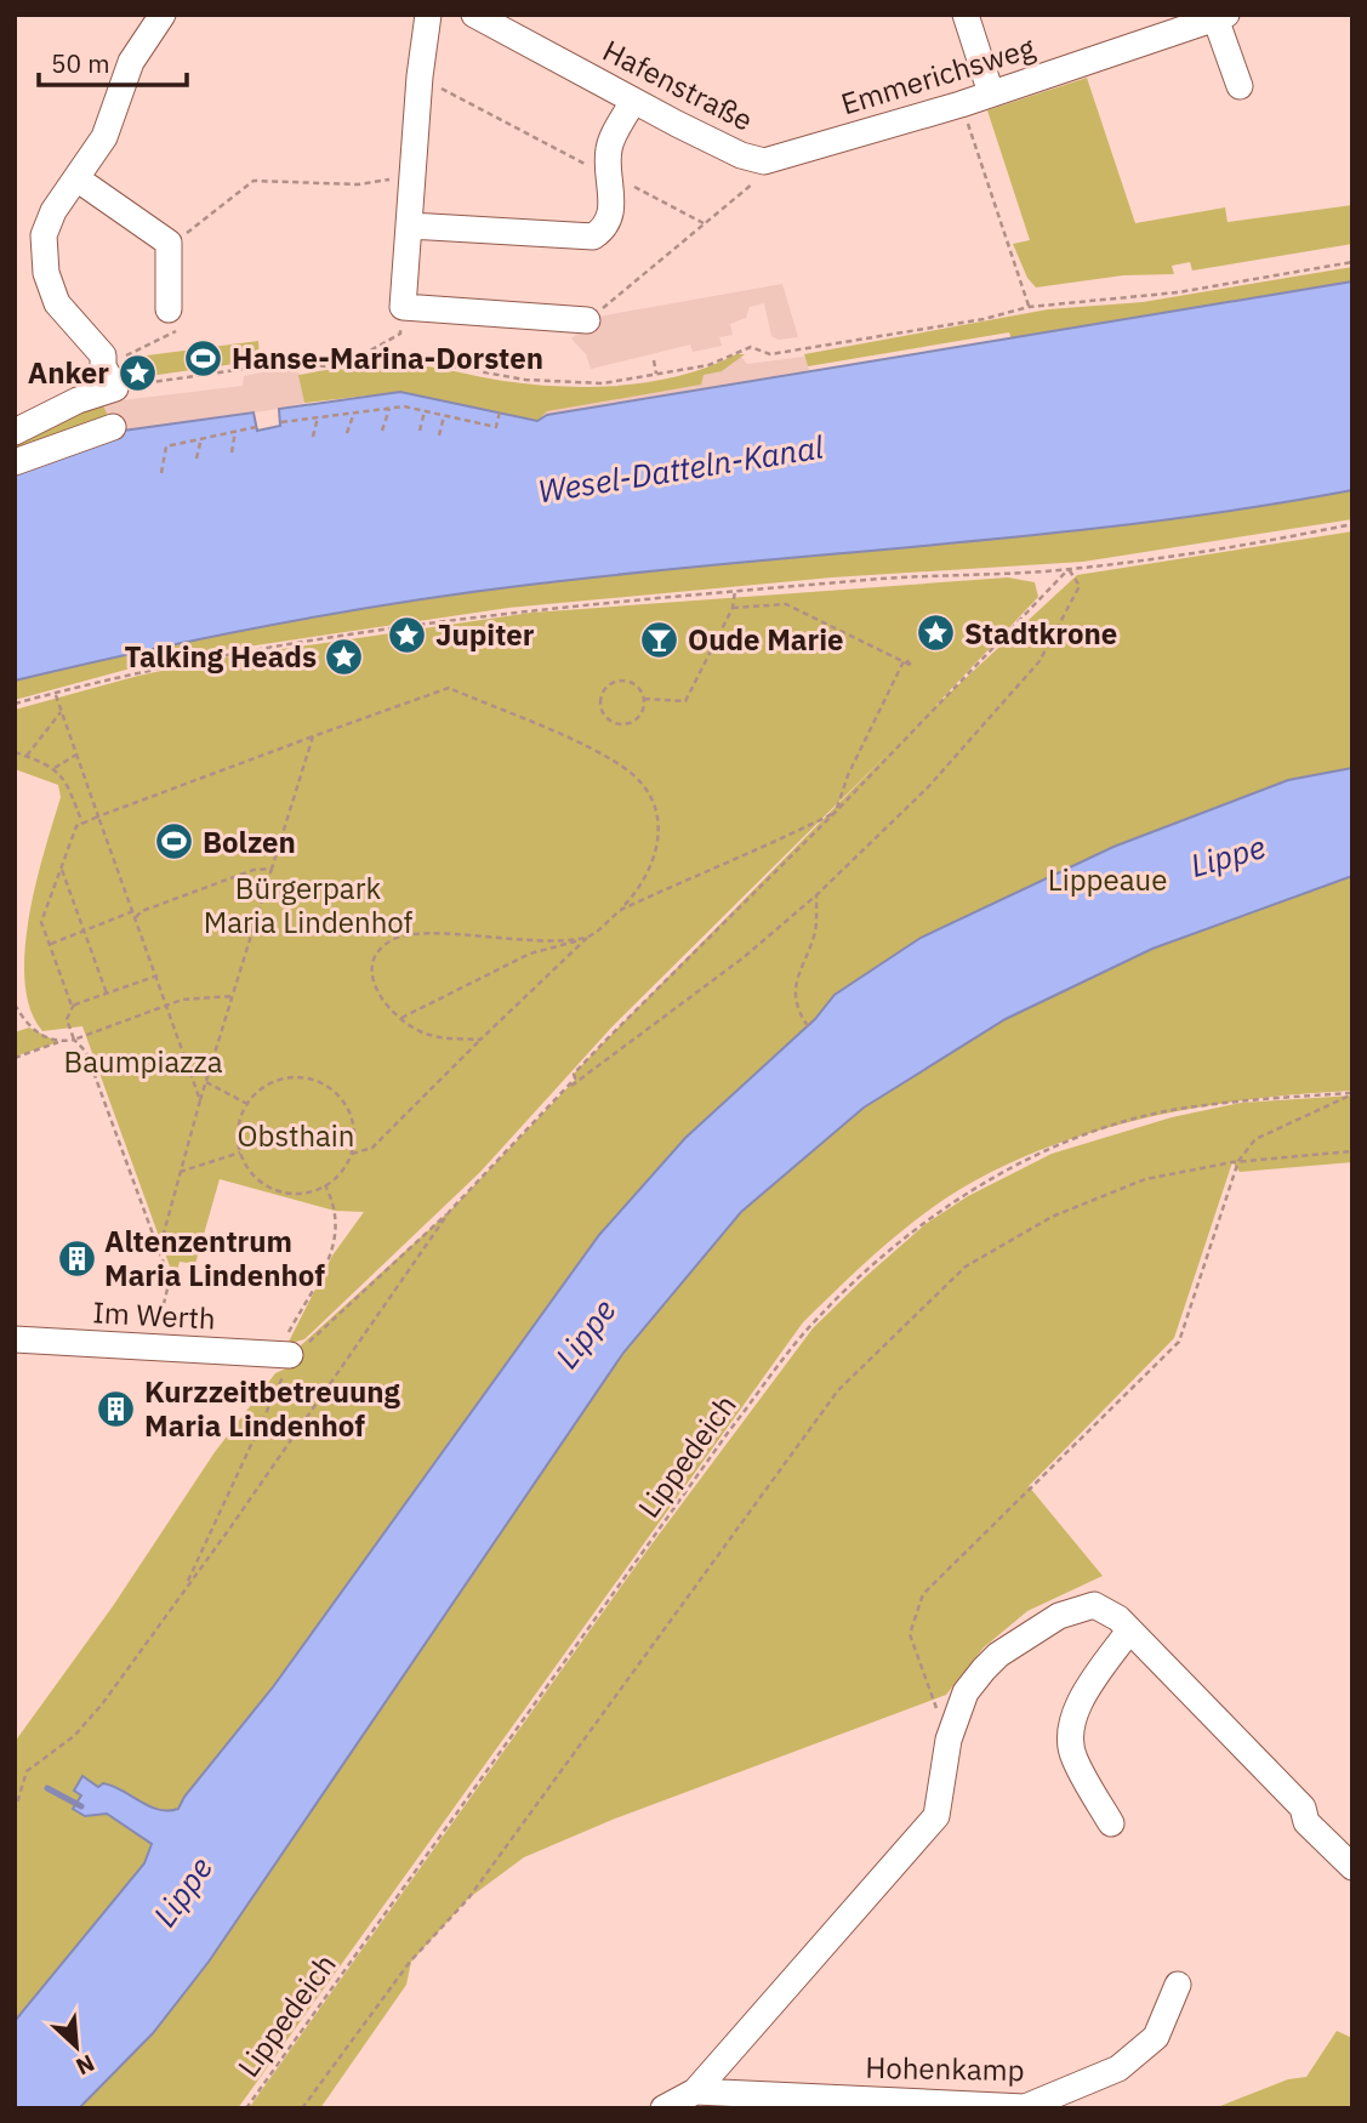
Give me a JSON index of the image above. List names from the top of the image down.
{
  "streets": {
    "street": [
      "Emmerichsweg",
      "Hafenstraße",
      "Im Werth",
      "Hohenkamp"
    ],
    "path": ["Lippedeich"]
  },
  "crossings": [
    ["Emmerichsweg", "Hafenstraße"]
  ],
  "water": ["Wesel-Datteln-Kanal", "Lippe"],
  "parks": [
    "Lippeaue",
    "Bürgerpark Maria Lindenhof",
    "Baumpiazza",
    "Obsthain"
  ],
  "places": {
    "sports": ["Hanse-Marina-Dorsten", "Bolzen"],
    "place": [
      "Anker",
      "Stadtkrone",
      "Jupiter",
      "Talking Heads"
    ],
    "bar": ["Oude Marie"],
    "building": ["Altenzentrum Maria Lindenhof", "Kurzzeitbetreuung Maria Lindenhof"]
  },
  "scale_bar": "50 m",
  "north": "bottom right"
}
